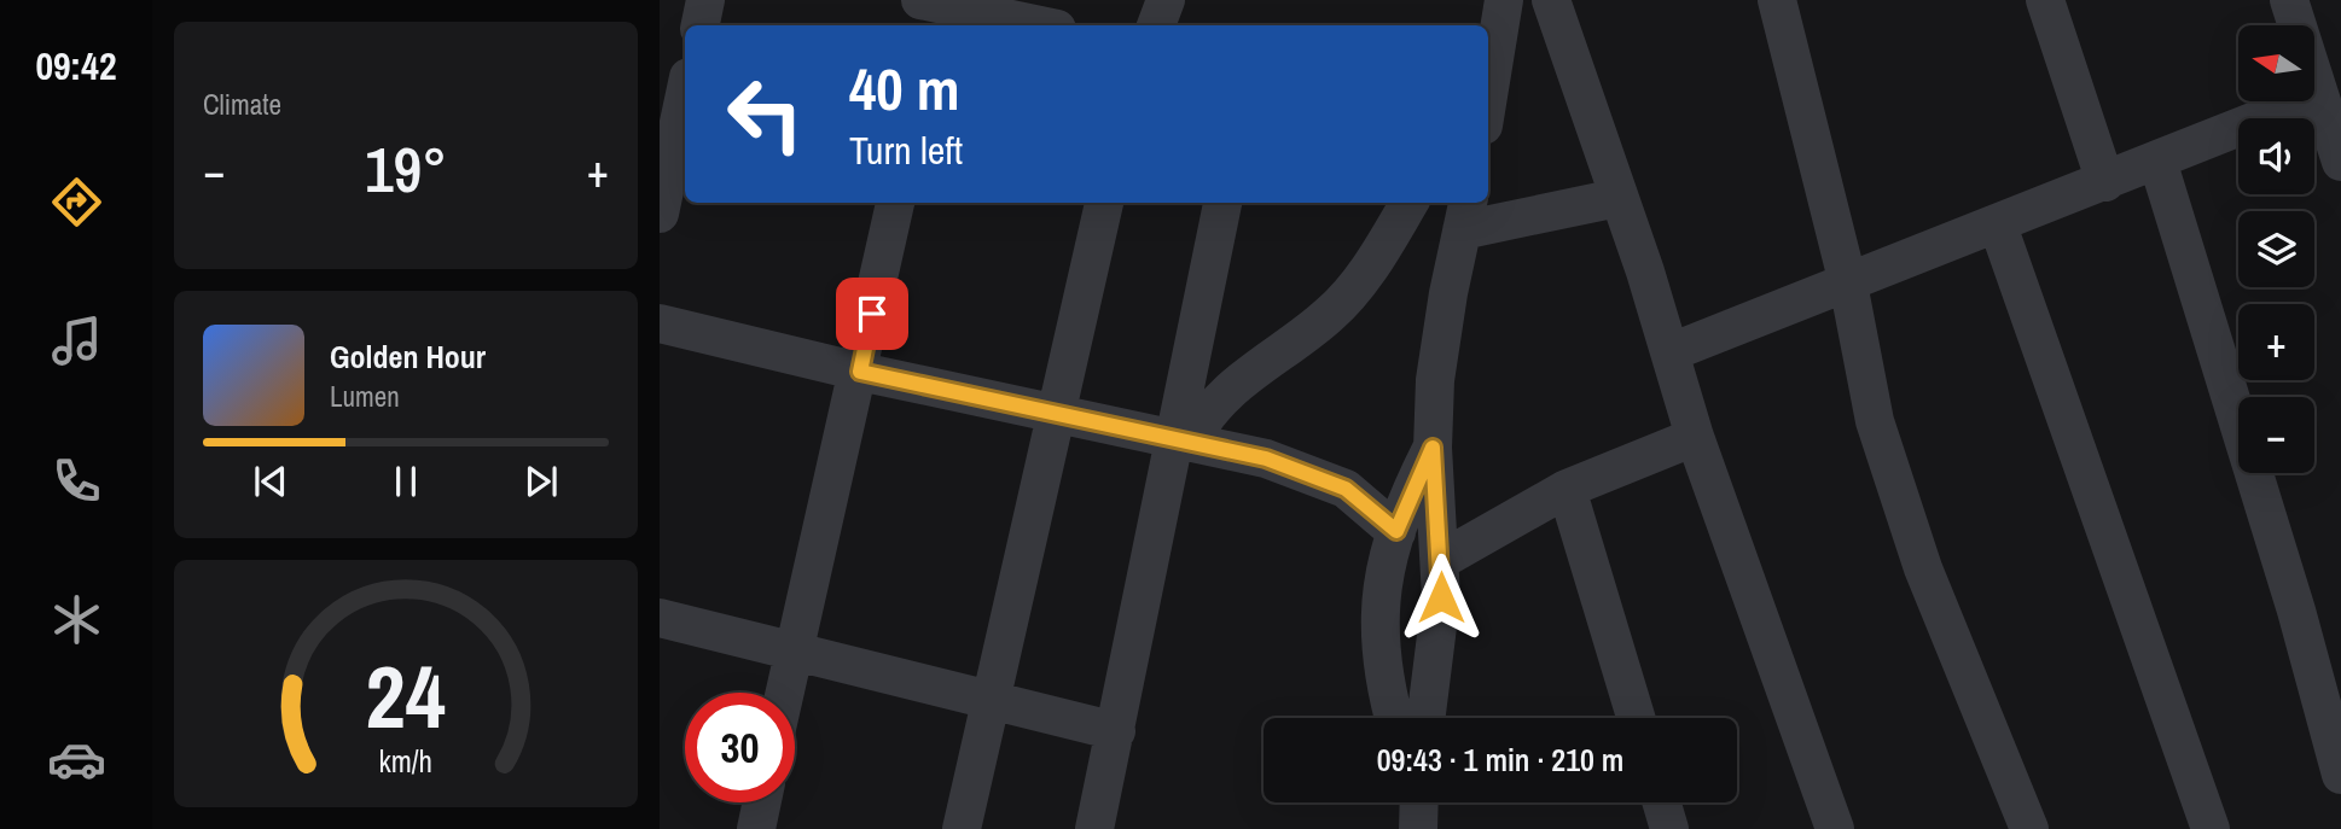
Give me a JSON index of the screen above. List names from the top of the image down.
{
  "north": "left",
  "page": {
    "tabs": "09:42",
    "tile": "Climate",
    "map_buttons": ["+", "−"],
    "turn": ["40 m", "Turn left"],
    "heat": ["−", "19°", "+"],
    "song": ["Golden Hour", "Lumen"],
    "limit": "30",
    "trip": "09:43 · 1 min · 210 m",
    "gauge": ["24", "km/h"]
  }
}
